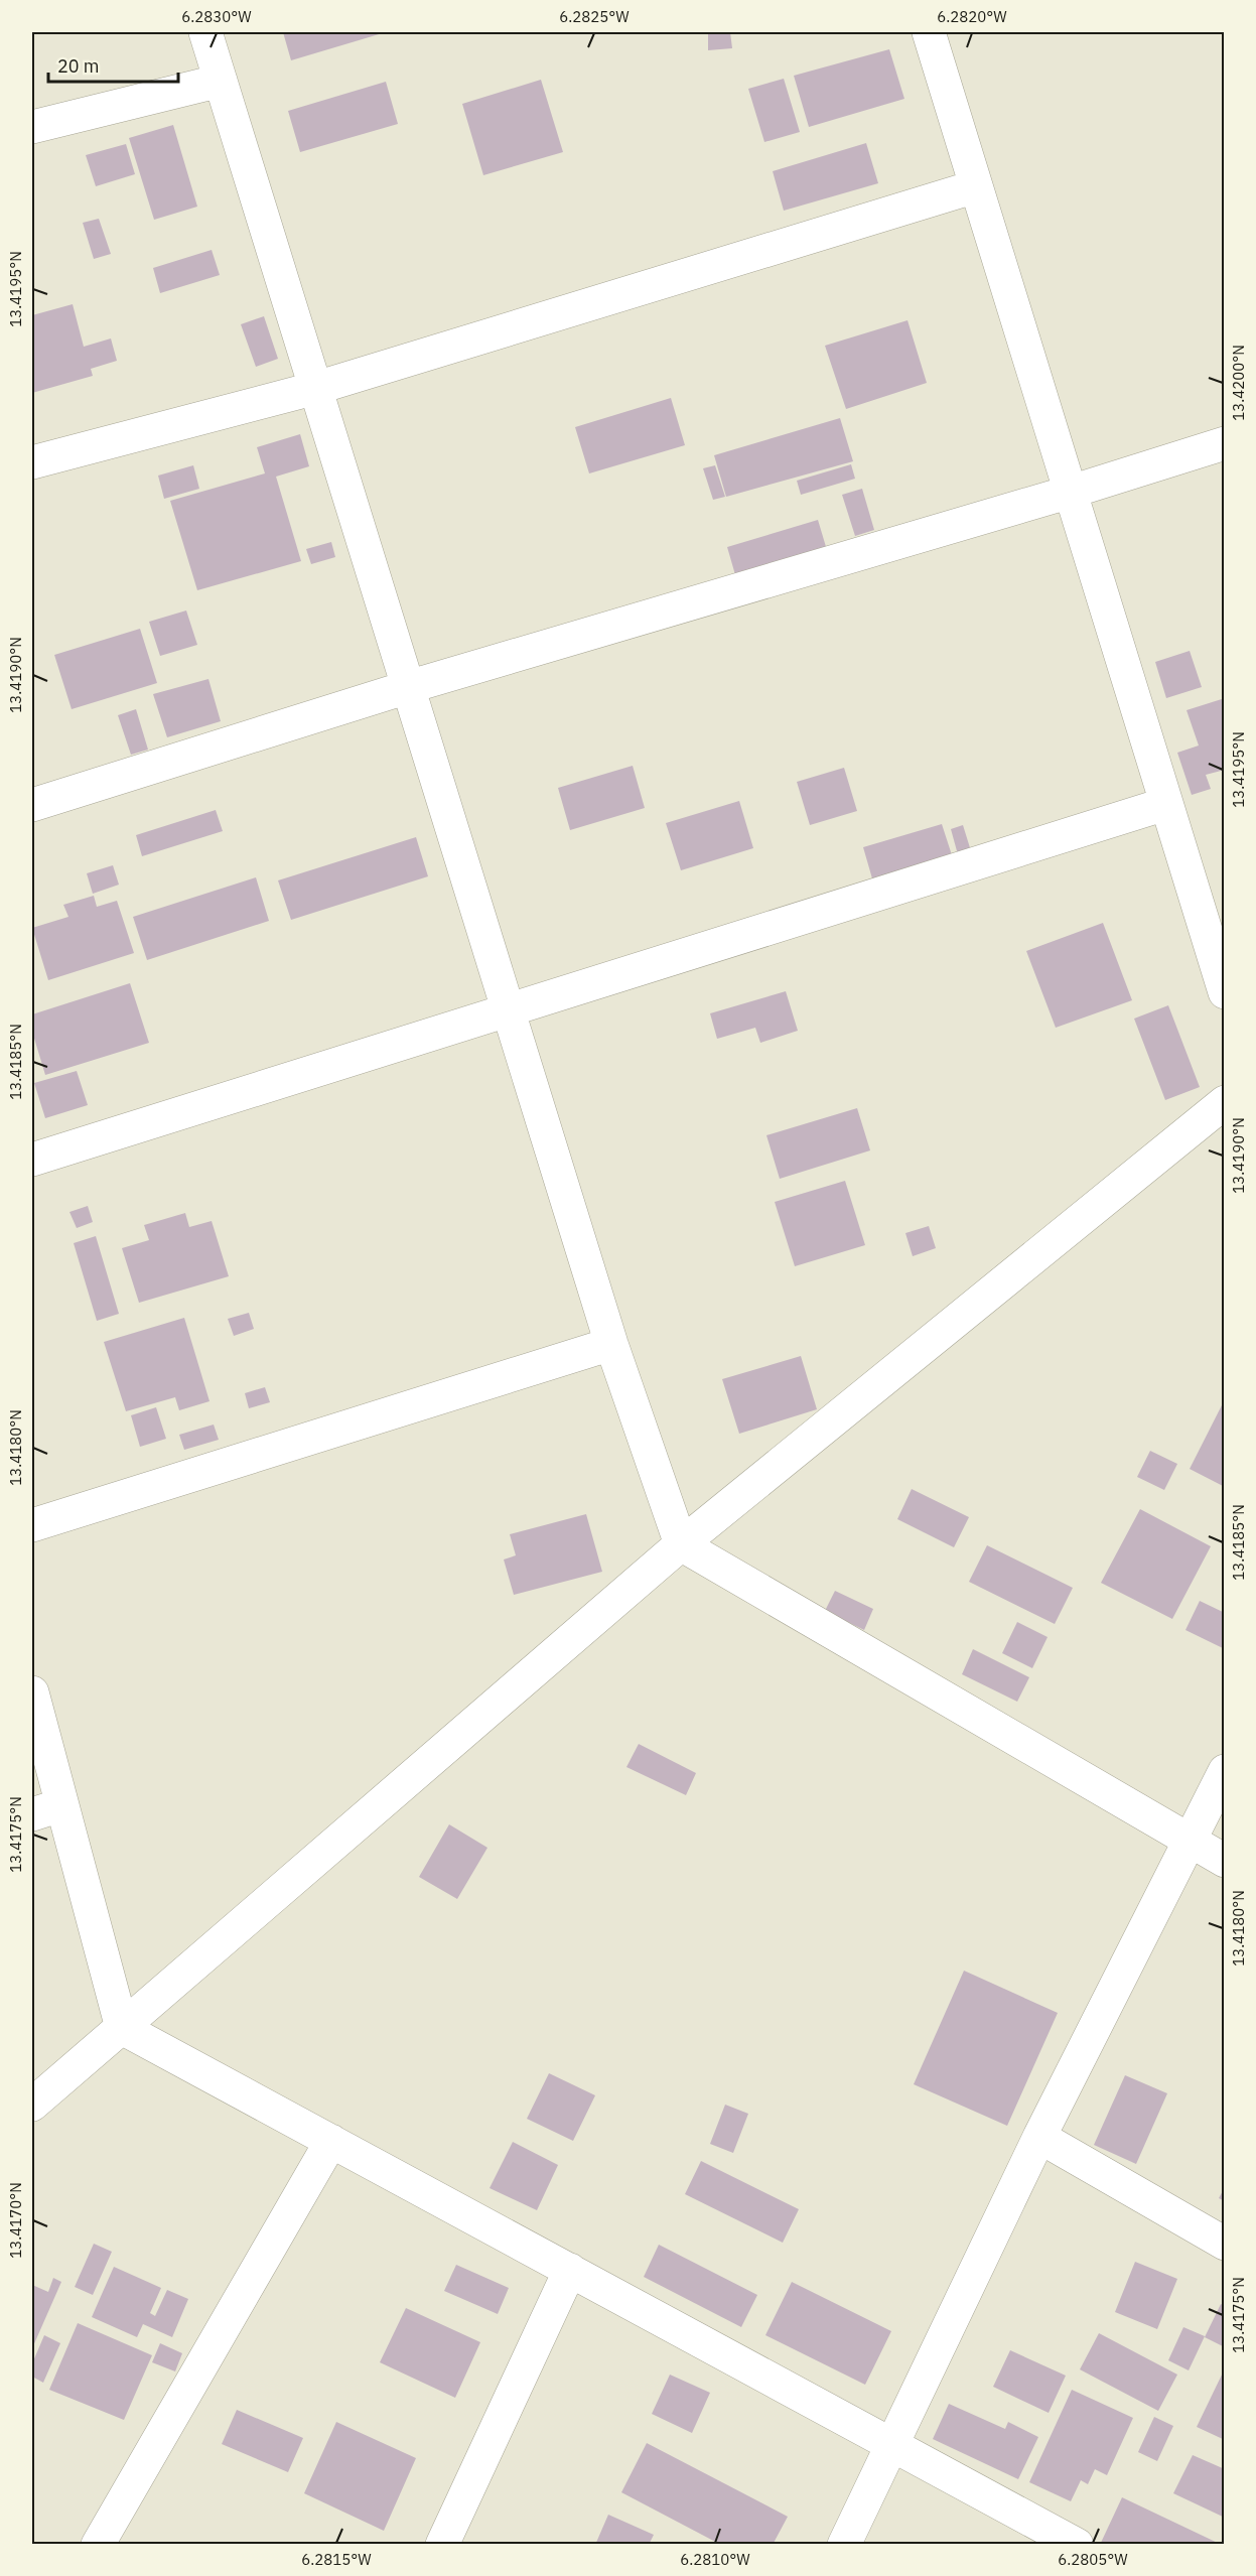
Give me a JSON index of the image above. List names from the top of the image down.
{
  "scale_bar": "20 m",
  "coordinates": [
    "6.2830°W",
    "6.2825°W",
    "6.2820°W",
    "13.4195°N",
    "13.4200°N",
    "13.4190°N",
    "13.4185°N",
    "13.4180°N",
    "13.4175°N",
    "13.4170°N",
    "6.2815°W",
    "6.2810°W",
    "6.2805°W"
  ]
}
